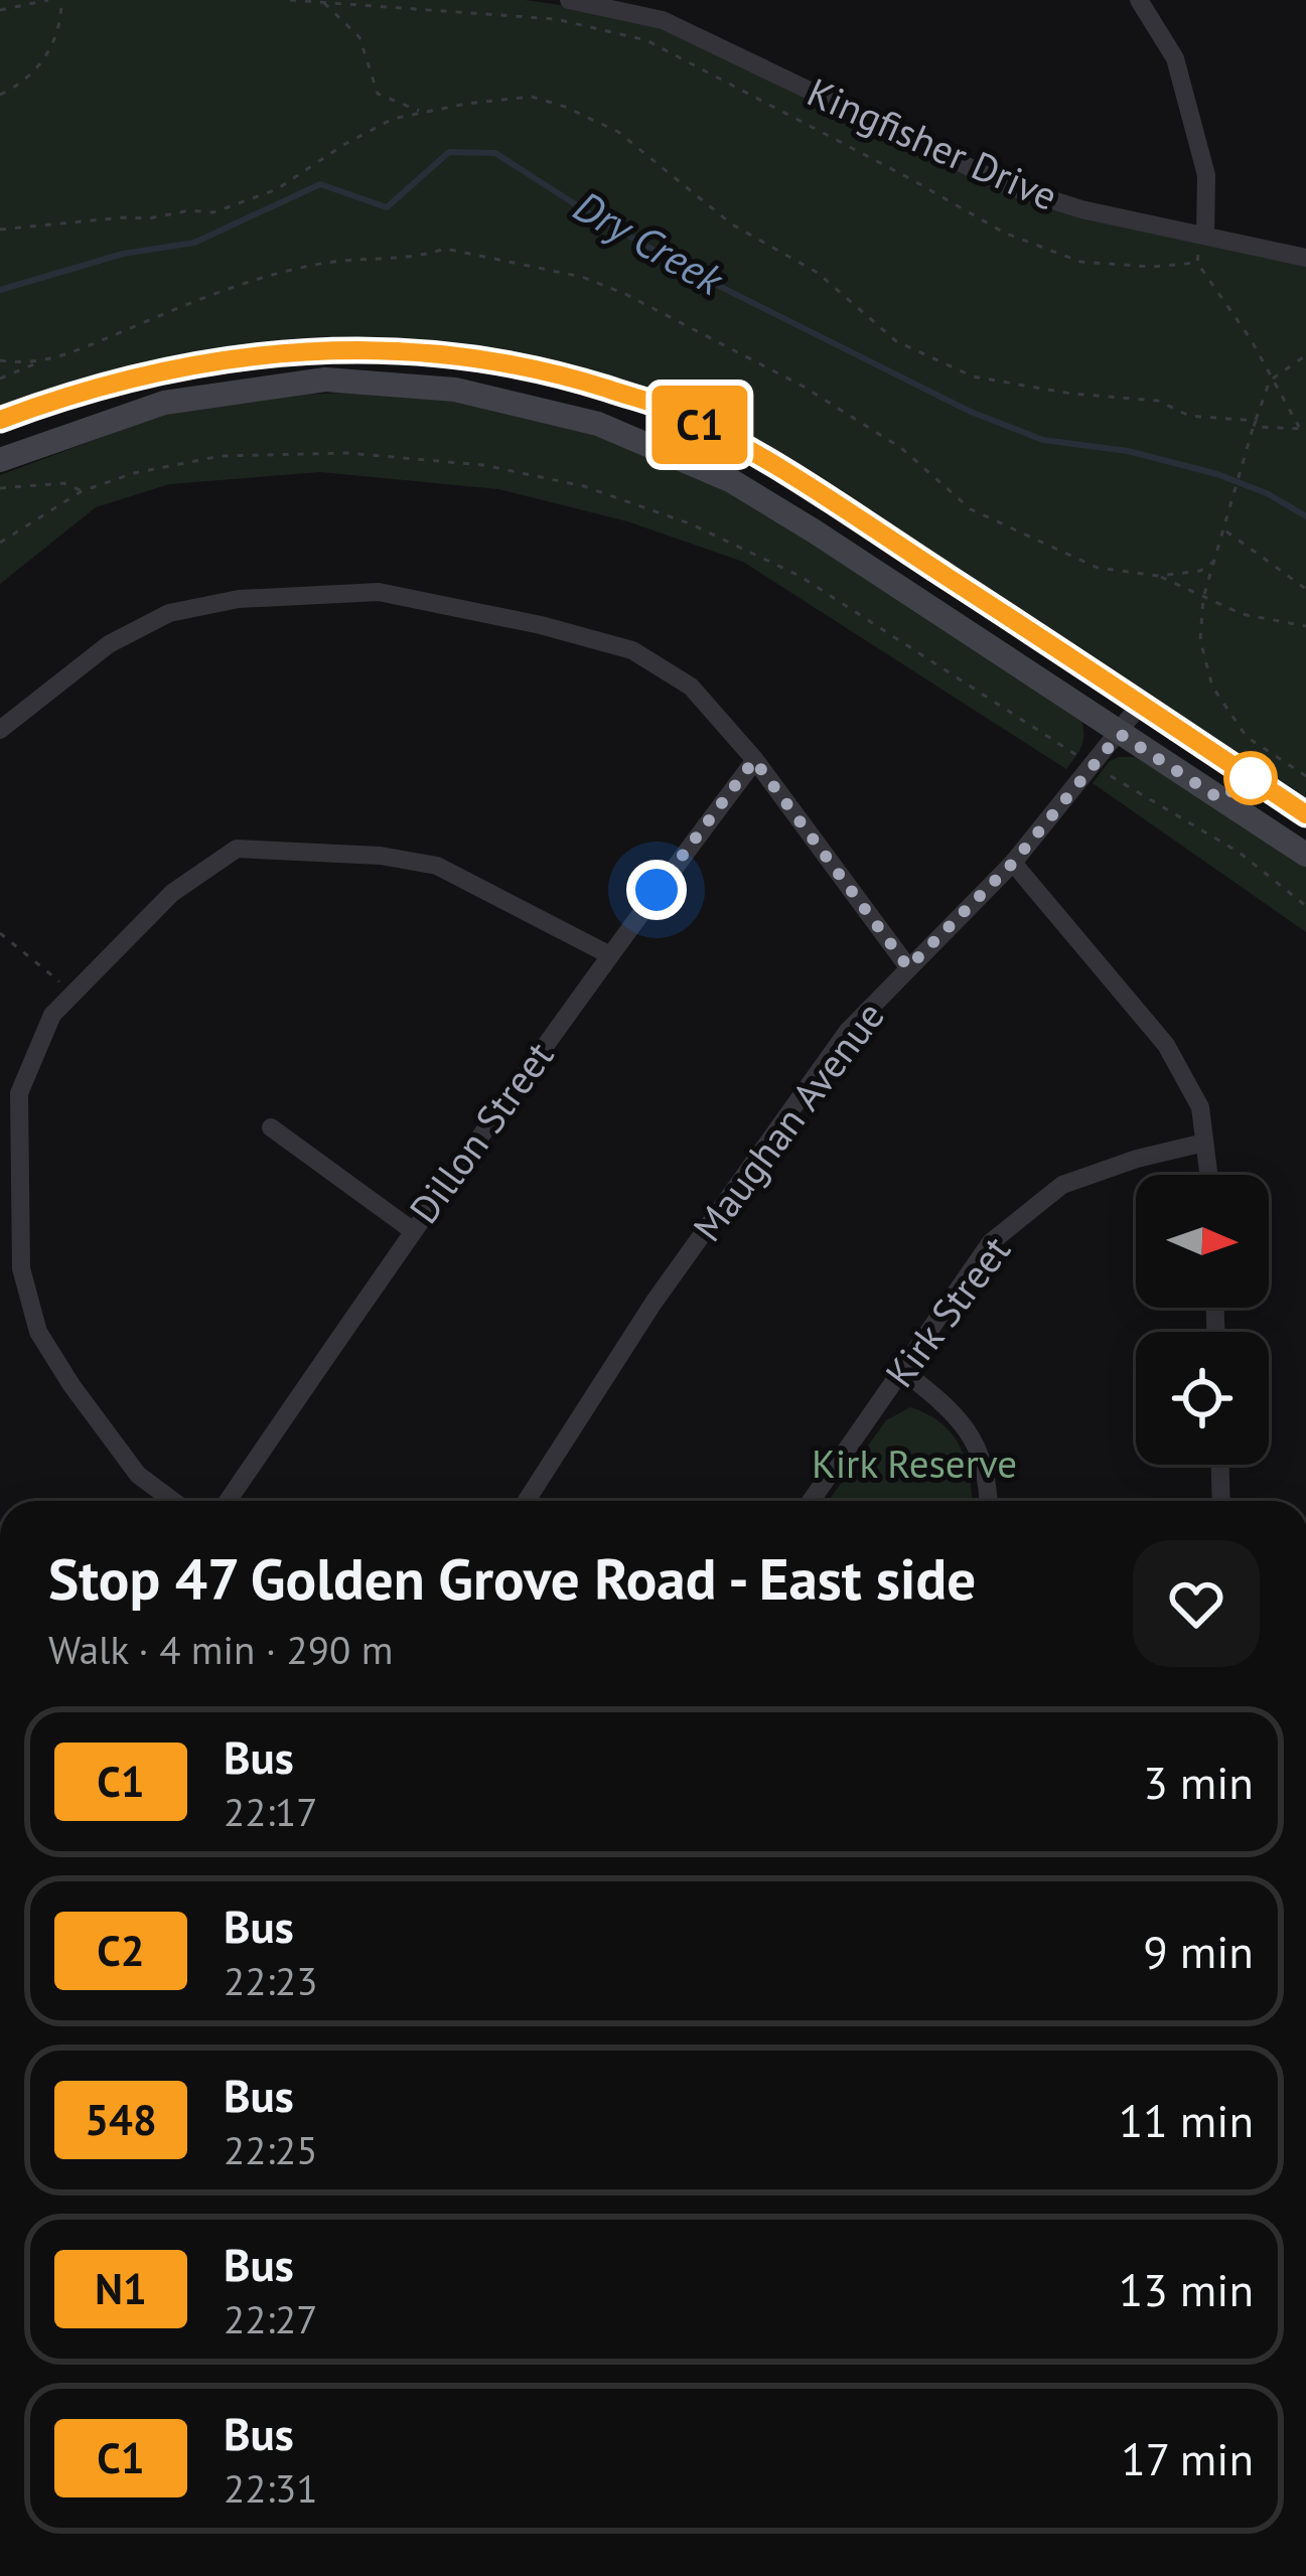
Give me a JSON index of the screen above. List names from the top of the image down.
{
  "streets": {
    "street": [
      "Kingfisher Drive",
      "Maughan Avenue",
      "Dillon Street",
      "Kirk Street"
    ]
  },
  "water": ["Dry Creek"],
  "parks": ["Kirk Reserve"],
  "lines": ["bus line C1"],
  "north": "right",
  "page": {
    "on_map": "C1",
    "heading": ["Stop 47 Golden Grove Road - East side", "Walk · 4 min · 290 m"],
    "list": [
      {
        "mark": "C1",
        "name": "Bus",
        "note": "22:17",
        "value": "3 min"
      },
      {
        "mark": "C2",
        "name": "Bus",
        "note": "22:23",
        "value": "9 min"
      },
      {
        "mark": "548",
        "name": "Bus",
        "note": "22:25",
        "value": "11 min"
      },
      {
        "mark": "N1",
        "name": "Bus",
        "note": "22:27",
        "value": "13 min"
      },
      {
        "mark": "C1",
        "name": "Bus",
        "note": "22:31",
        "value": "17 min"
      }
    ]
  }
}
